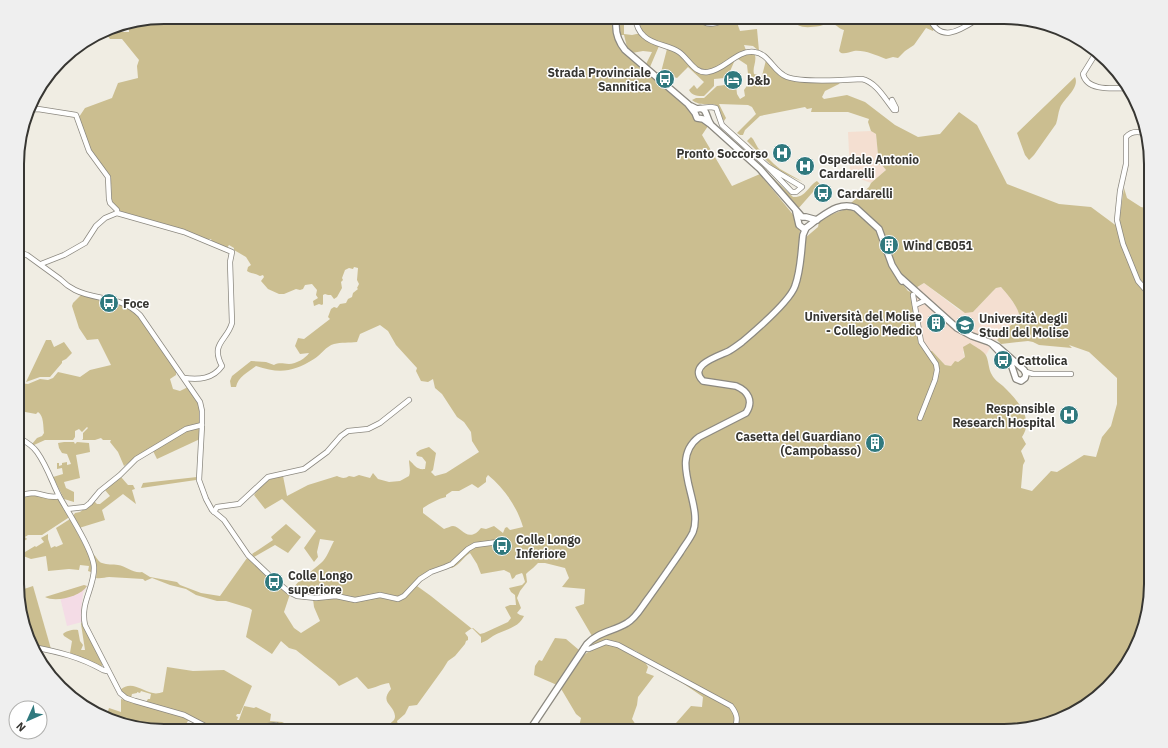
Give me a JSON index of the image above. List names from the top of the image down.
{
  "places": {
    "bus stop": [
      "Strada Provinciale Sannitica",
      "Cardarelli",
      "Foce",
      "Cattolica",
      "Colle Longo Inferiore",
      "Colle Longo superiore"
    ],
    "hotel": ["b&b"],
    "hospital": ["Pronto Soccorso", "Ospedale Antonio Cardarelli", "Responsible Research Hospital"],
    "building": ["Wind CB051", "Università del Molise - Collegio Medico", "Casetta del Guardiano (Campobasso)"],
    "school or university": ["Università degli Studi del Molise"]
  },
  "north": "bottom left"
}
